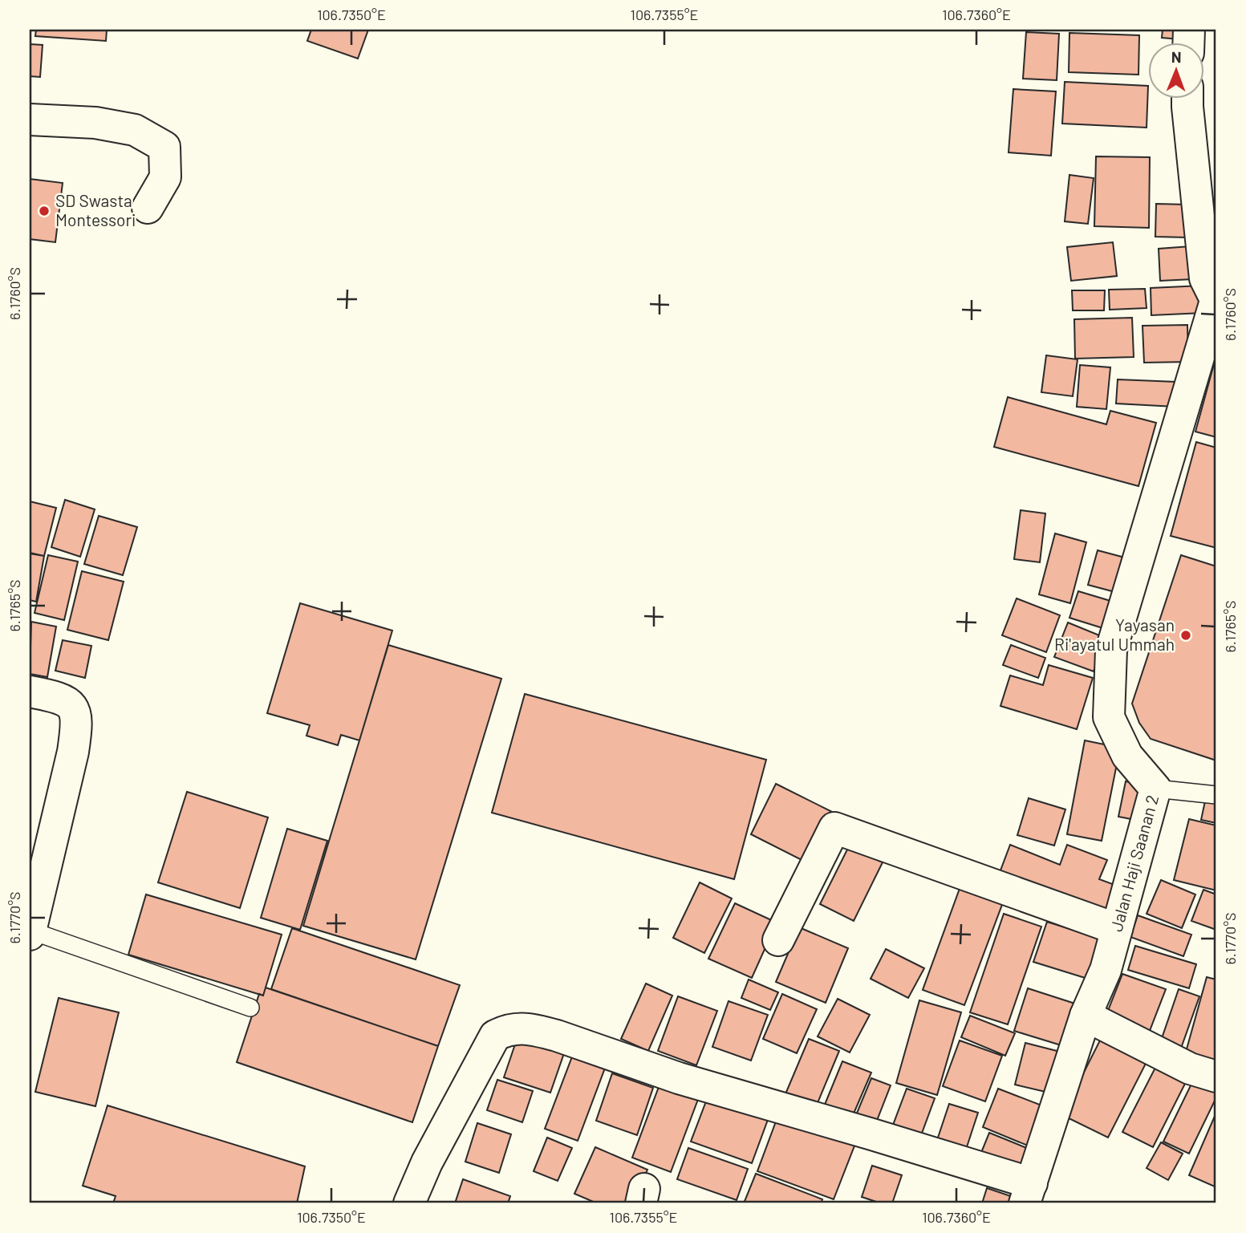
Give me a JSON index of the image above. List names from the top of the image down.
{
  "streets": {
    "street": ["Jalan Haji Saanan 2"]
  },
  "places": ["SD Swasta Montessori", "Yayasan Ri'ayatul Ummah"],
  "north": "top",
  "coordinates": [
    "106.7350°E",
    "106.7355°E",
    "106.7360°E",
    "6.1760°S",
    "6.1765°S",
    "6.1770°S"
  ]
}
